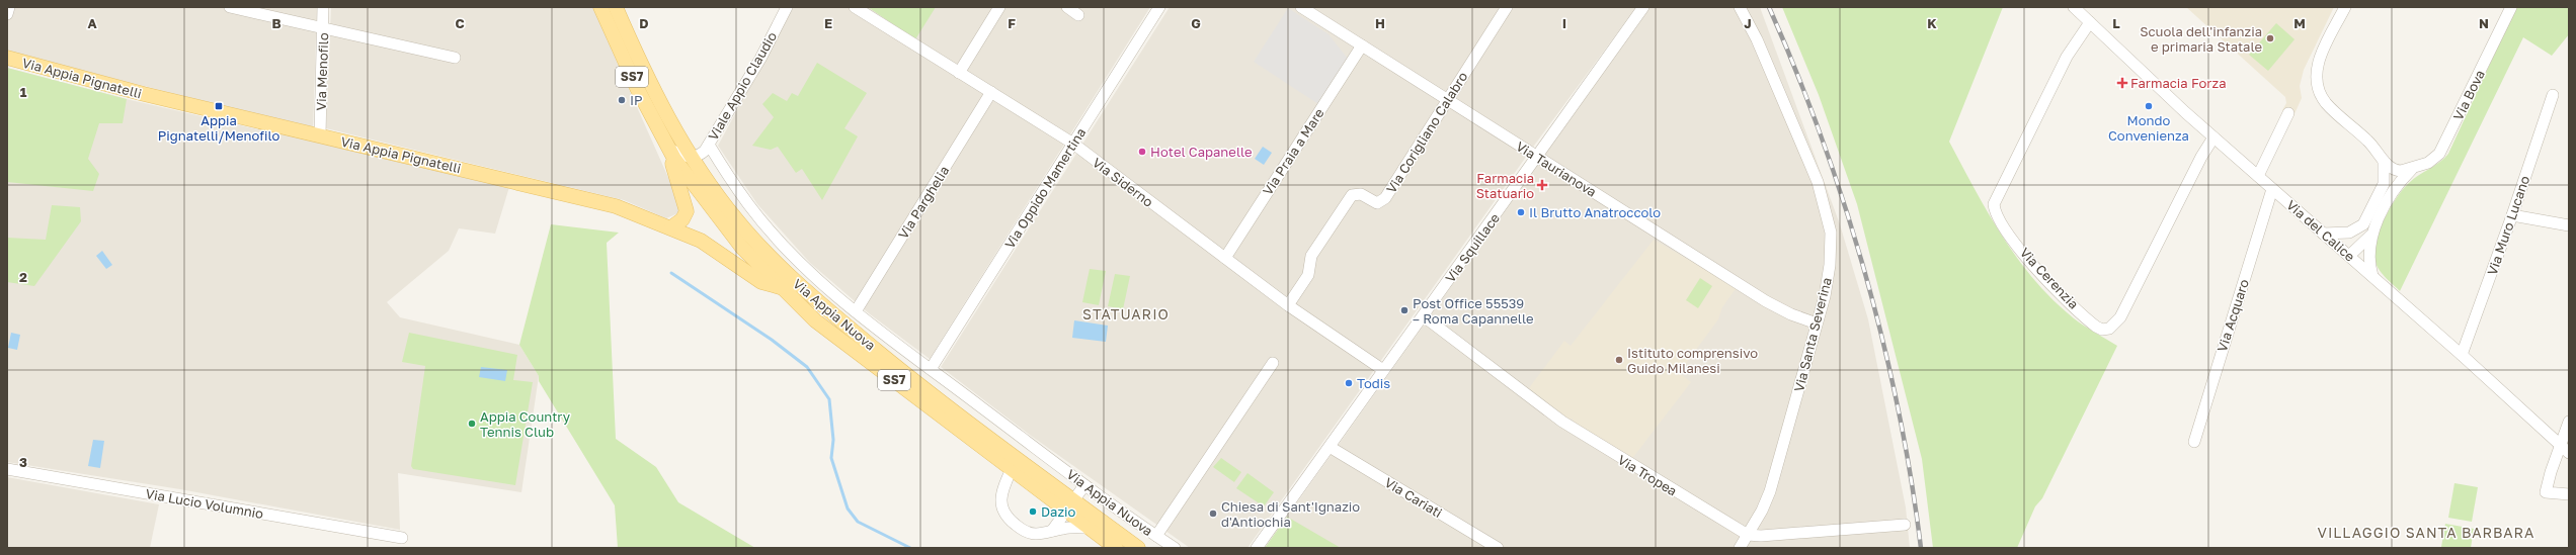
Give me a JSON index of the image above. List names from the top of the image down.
{
  "streets": {
    "main road": ["SS7", "Via Appia Pignatelli", "Via Appia Nuova"],
    "street": [
      "Via Menofilo",
      "Viale Appio Claudio",
      "Via Bova",
      "Via Corigliano Calabro",
      "Via Praia a Mare",
      "Via Taurianova",
      "Via Siderno",
      "Via Oppido Mamertina",
      "Via Parghelia",
      "Via Muro Lucano",
      "Via del Calice",
      "Via Squillace",
      "Via Cerenzia",
      "Via Acquaro",
      "Via Santa Severina",
      "Via Tropea",
      "Via Cariati",
      "Via Lucio Volumnio"
    ]
  },
  "crossings": [
    ["Via Menofilo", "Via Appia Pignatelli"],
    ["Via Appia Pignatelli", "Via Appia Nuova"],
    ["Viale Appio Claudio", "Via Appia Nuova"],
    ["Via Bova", "Via del Calice"],
    ["Via Corigliano Calabro", "Via Taurianova"],
    ["Via Corigliano Calabro", "Via Siderno"],
    ["Via Praia a Mare", "Via Taurianova"],
    ["Via Praia a Mare", "Via Siderno"],
    ["Via Taurianova", "Via Squillace"],
    ["Via Taurianova", "Via Santa Severina"],
    ["Via Siderno", "Via Oppido Mamertina"],
    ["Via Siderno", "Via Parghelia"],
    ["Via Siderno", "Via Squillace"],
    ["Via Oppido Mamertina", "Via Appia Nuova"],
    ["Via Parghelia", "Via Appia Nuova"],
    ["Via Muro Lucano", "Via del Calice"],
    ["Via del Calice", "Via Cerenzia"],
    ["Via del Calice", "Via Acquaro"],
    ["Via Squillace", "Via Tropea"],
    ["Via Squillace", "Via Cariati"],
    ["Via Santa Severina", "Via Tropea"]
  ],
  "districts": ["STATUARIO", "VILLAGGIO SANTA BARBARA"],
  "places": {
    "other": [
      "Scuola dell'infanzia e primaria Statale",
      "IP",
      "Mondo Convenienza",
      "Hotel Capanelle",
      "Il Brutto Anatroccolo",
      "Post Office 55539 – Roma Capannelle",
      "Istituto comprensivo Guido Milanesi",
      "Todis",
      "Appia Country Tennis Club",
      "Dazio",
      "Chiesa di Sant'Ignazio d'Antiochia"
    ],
    "health": ["Farmacia Forza", "Farmacia Statuario"],
    "transit": ["Appia Pignatelli/Menofilo"]
  },
  "grid": {
    "columns": [
      "A",
      "B",
      "C",
      "D",
      "E",
      "F",
      "G",
      "H",
      "I",
      "J",
      "K",
      "L",
      "M",
      "N"
    ],
    "rows": ["1", "2", "3"]
  }
}
